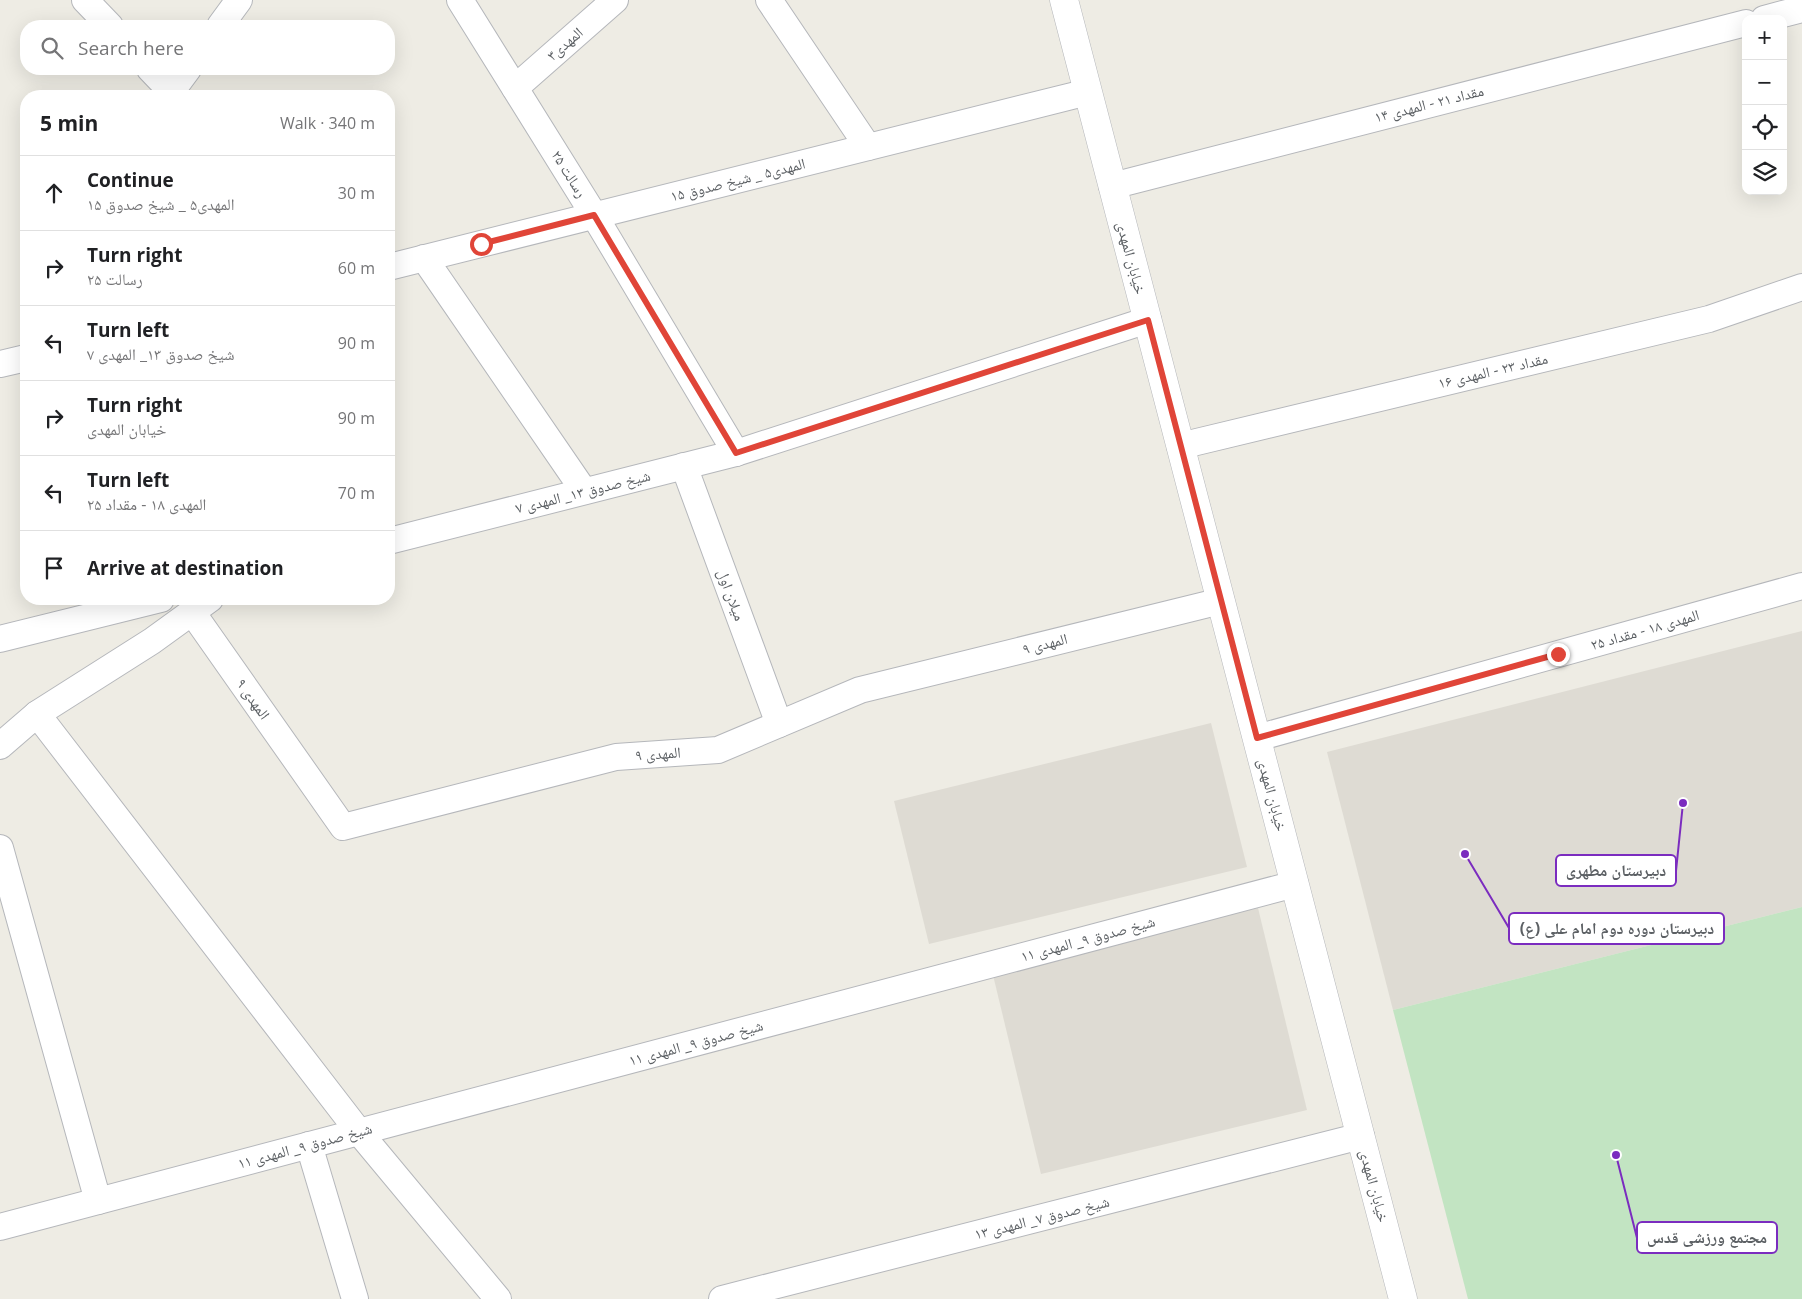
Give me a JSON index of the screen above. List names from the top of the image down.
{
  "streets": {
    "street": [
      "المهدی۳",
      "مقداد ۲۱ - المهدی ۱۴",
      "رسالت ۲۵",
      "المهدی۵ _ شیخ صدوق ۱۵",
      "خیابان المهدی",
      "مقداد ۲۳ - المهدی ۱۶",
      "شیخ صدوق ۱۳_ المهدی ۷",
      "میلان اول",
      "المهدی ۱۸ - مقداد ۲۵",
      "المهدی ۹",
      "شیخ صدوق ۹_ المهدی ۱۱",
      "شیخ صدوق ۷_ المهدی ۱۳"
    ]
  },
  "crossings": [
    ["المهدی۳", "رسالت ۲۵"],
    ["مقداد ۲۱ - المهدی ۱۴", "خیابان المهدی"],
    ["رسالت ۲۵", "المهدی۵ _ شیخ صدوق ۱۵"],
    ["رسالت ۲۵", "شیخ صدوق ۱۳_ المهدی ۷"],
    ["المهدی۵ _ شیخ صدوق ۱۵", "خیابان المهدی"],
    ["خیابان المهدی", "مقداد ۲۳ - المهدی ۱۶"],
    ["خیابان المهدی", "شیخ صدوق ۱۳_ المهدی ۷"],
    ["خیابان المهدی", "المهدی ۱۸ - مقداد ۲۵"],
    ["خیابان المهدی", "المهدی ۹"],
    ["خیابان المهدی", "شیخ صدوق ۹_ المهدی ۱۱"],
    ["خیابان المهدی", "شیخ صدوق ۷_ المهدی ۱۳"],
    ["شیخ صدوق ۱۳_ المهدی ۷", "میلان اول"],
    ["میلان اول", "المهدی ۹"]
  ],
  "places": ["دبیرستان مطهری", "دبیرستان دوره دوم امام علی (ع)", "مجتمع ورزشی قدس"],
  "page": {
    "map_buttons": ["+", "−"],
    "search": "Search here",
    "heading": ["5 min", "Walk · 340 m"],
    "list": [
      ["Continue", "المهدی۵ _ شیخ صدوق ۱۵", "30 m"],
      ["Turn right", "رسالت ۲۵", "60 m"],
      ["Turn left", "شیخ صدوق ۱۳_ المهدی ۷", "90 m"],
      ["Turn right", "خیابان المهدی", "90 m"],
      ["Turn left", "المهدی ۱۸ - مقداد ۲۵", "70 m"],
      "Arrive at destination"
    ]
  }
}
